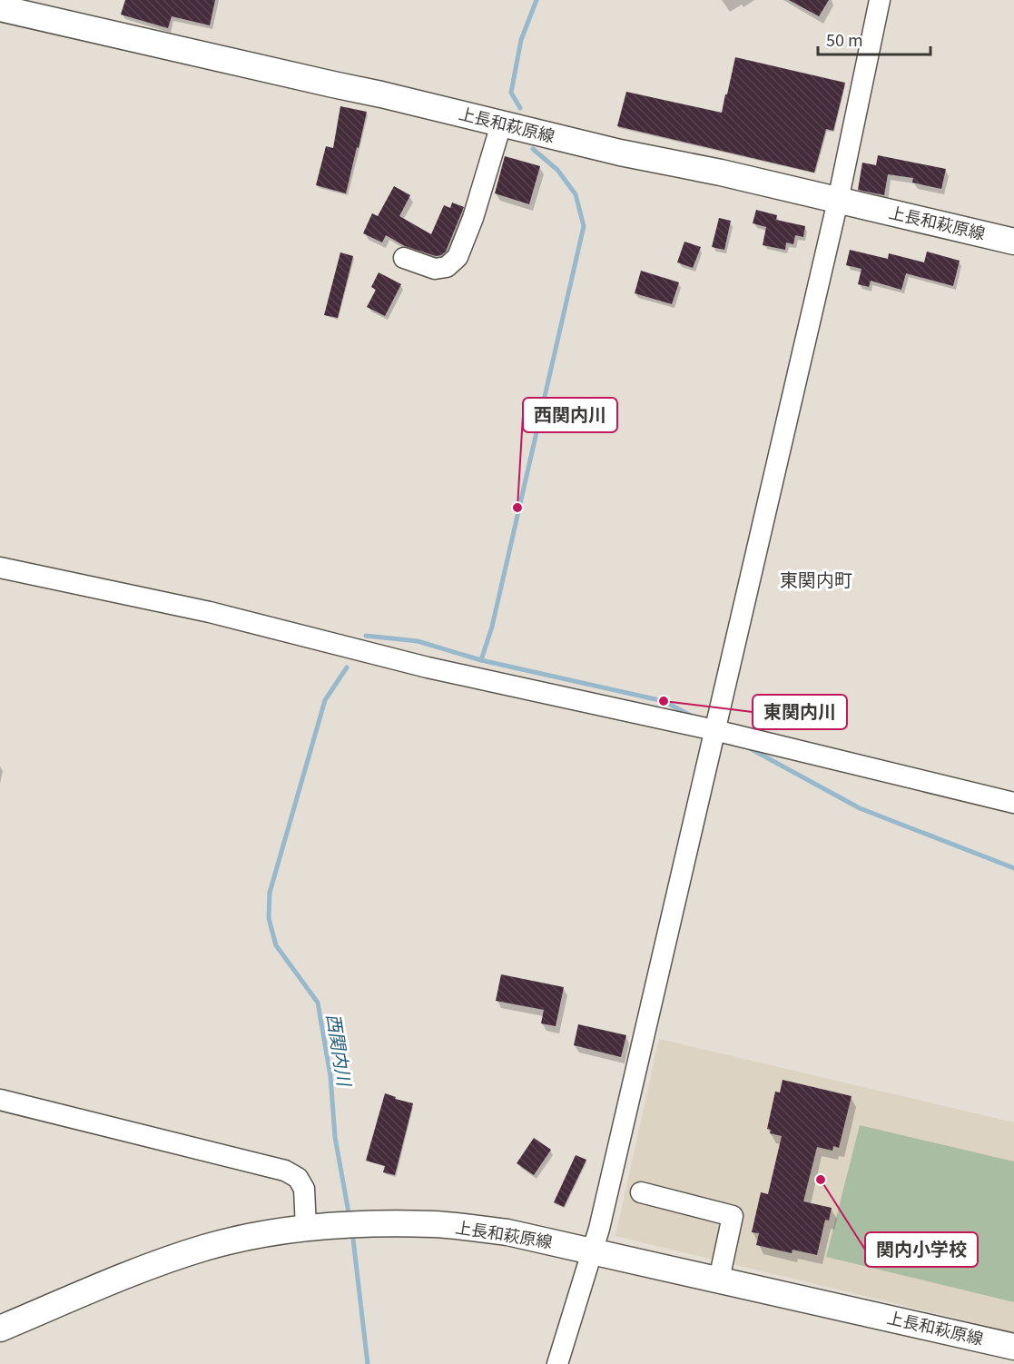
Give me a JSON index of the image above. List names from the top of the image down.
{
  "streets": {
    "main road": ["上長和萩原線"]
  },
  "districts": ["東関内町"],
  "water": ["西関内川"],
  "places": ["西関内川", "東関内川", "関内小学校"],
  "scale_bar": "50 m"
}
